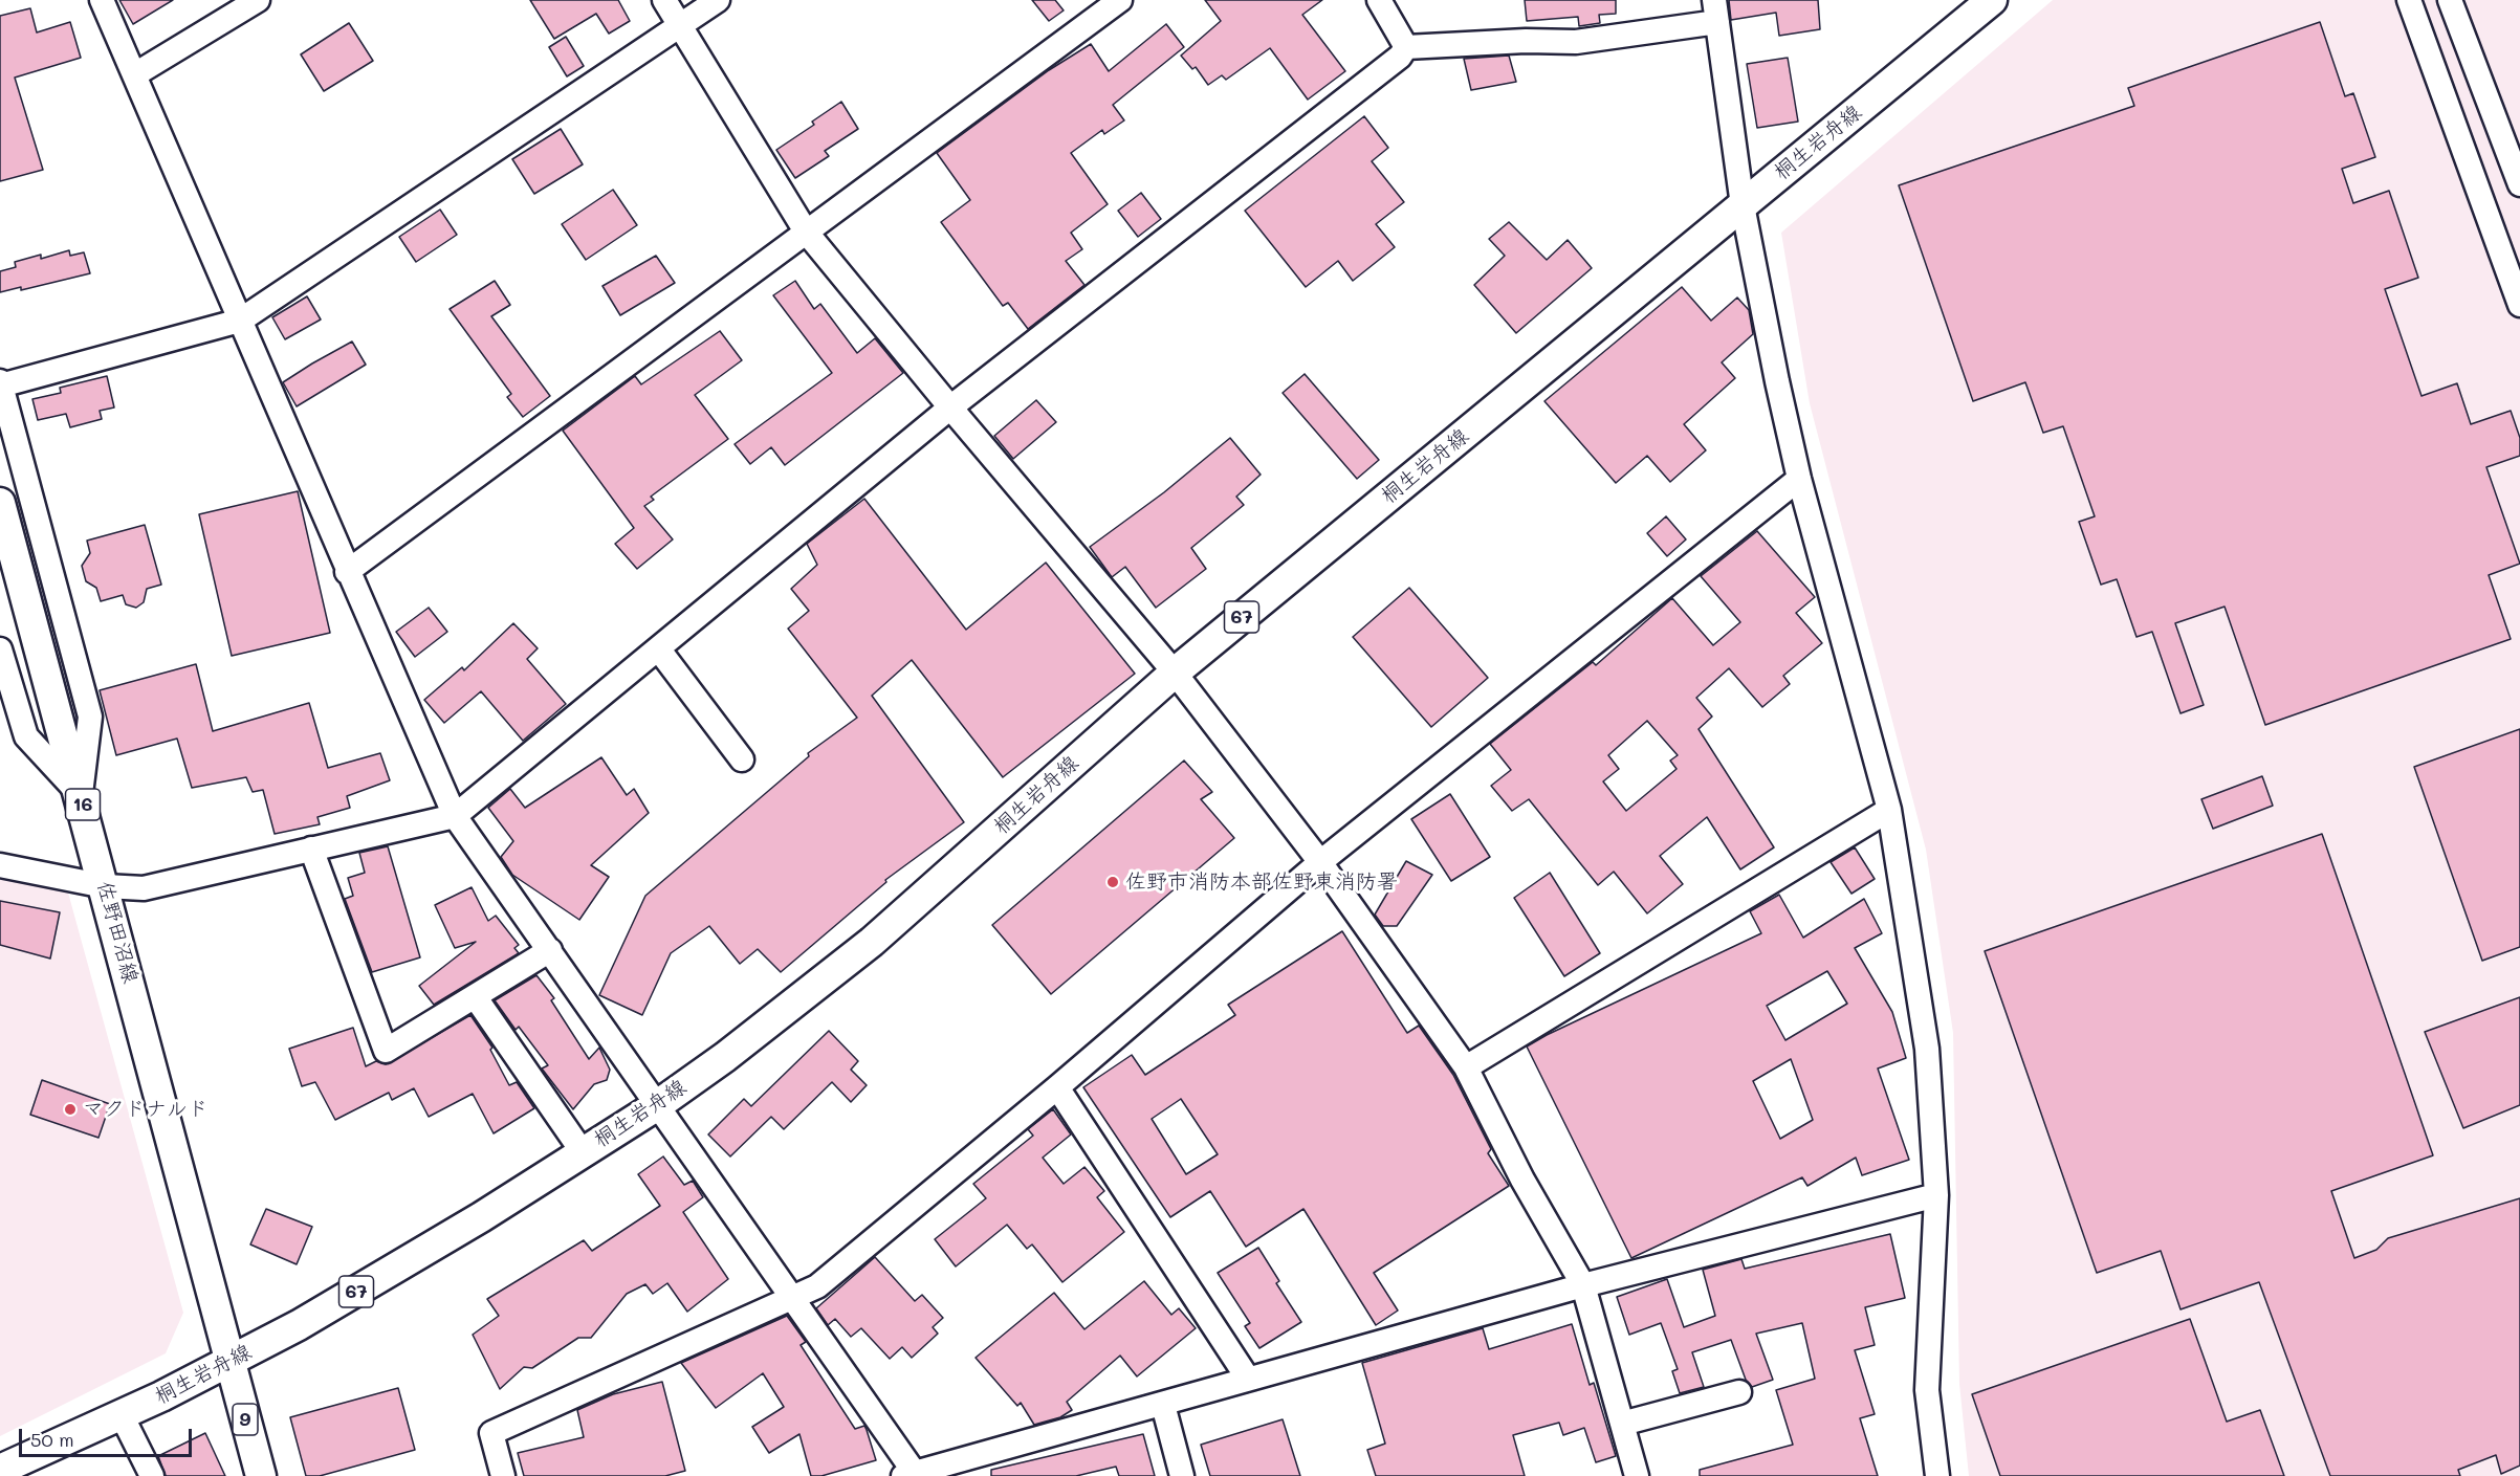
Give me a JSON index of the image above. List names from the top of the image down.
{
  "streets": {
    "main road": [
      "桐生岩舟線",
      "67",
      "16",
      "佐野田沼線",
      "9"
    ]
  },
  "crossings": [
    ["桐生岩舟線", "佐野田沼線"],
    ["桐生岩舟線", "9"],
    ["佐野田沼線", "9"]
  ],
  "places": ["佐野市消防本部佐野東消防署", "マクドナルド"],
  "scale_bar": "50 m"
}
